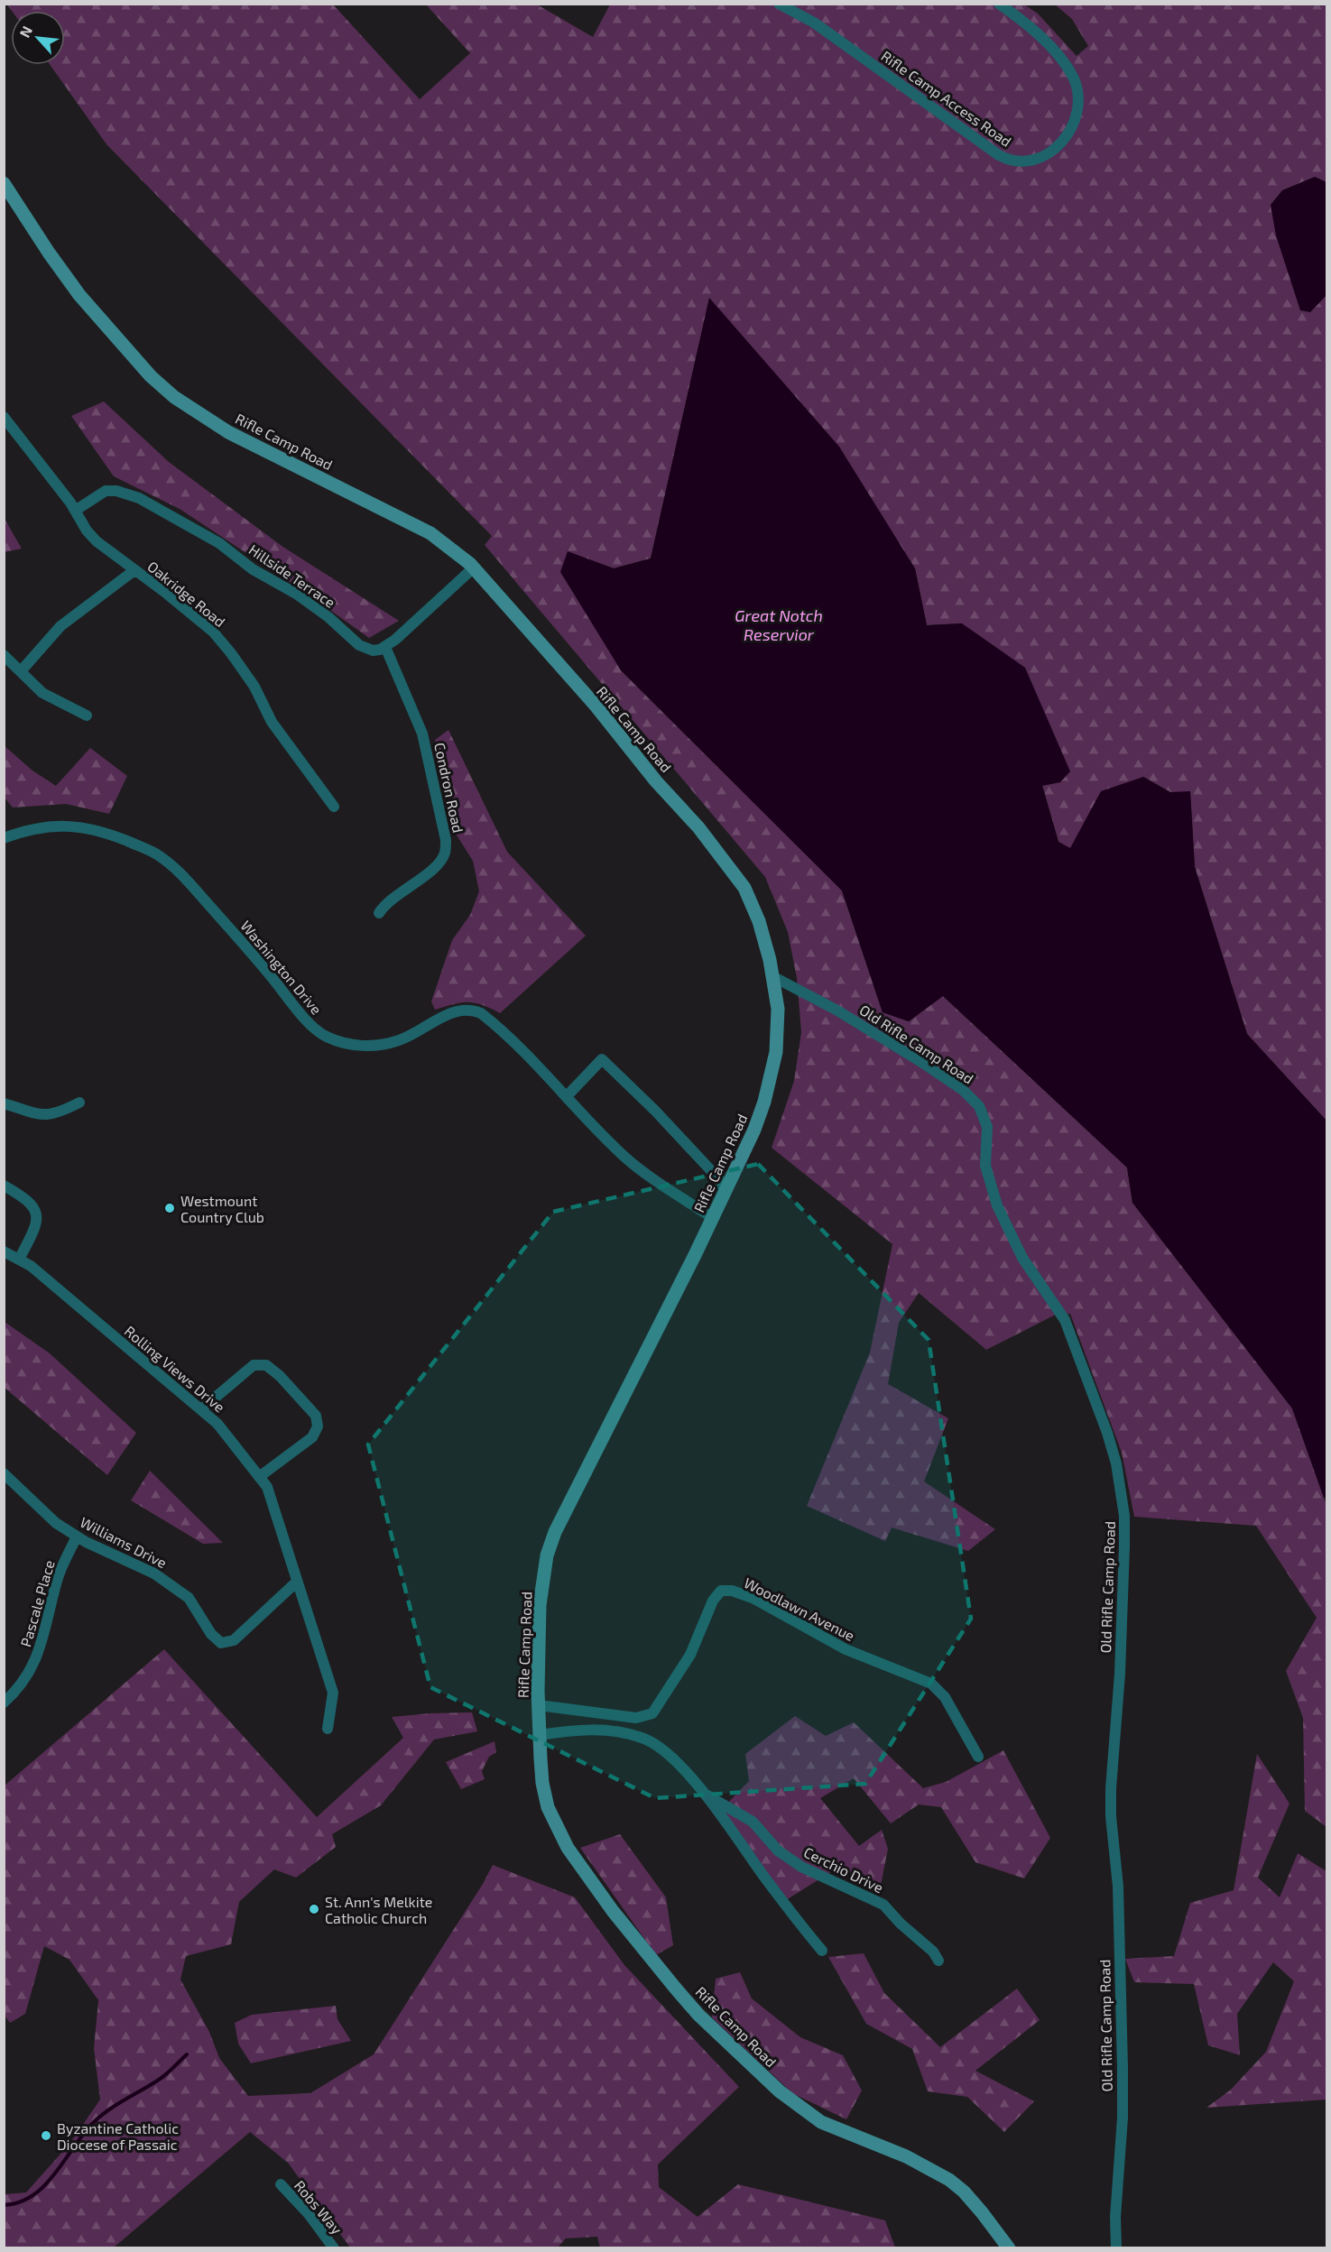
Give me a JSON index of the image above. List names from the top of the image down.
{
  "streets": {
    "street": [
      "Rifle Camp Access Road",
      "Rifle Camp Road",
      "Hillside Terrace",
      "Oakridge Road",
      "Condron Road",
      "Washington Drive",
      "Old Rifle Camp Road",
      "Rolling Views Drive",
      "Williams Drive",
      "Pascale Place",
      "Woodlawn Avenue",
      "Cerchio Drive",
      "Robs Way"
    ]
  },
  "crossings": [
    ["Rifle Camp Road", "Washington Drive"],
    ["Rifle Camp Road", "Old Rifle Camp Road"],
    ["Rifle Camp Road", "Woodlawn Avenue"],
    ["Rifle Camp Road", "Cerchio Drive"],
    ["Hillside Terrace", "Oakridge Road"],
    ["Hillside Terrace", "Condron Road"],
    ["Rolling Views Drive", "Williams Drive"],
    ["Williams Drive", "Pascale Place"]
  ],
  "water": ["Great Notch Reservior"],
  "places": ["Westmount Country Club", "St. Ann's Melkite Catholic Church", "Byzantine Catholic Diocese of Passaic"],
  "north": "top left"
}
